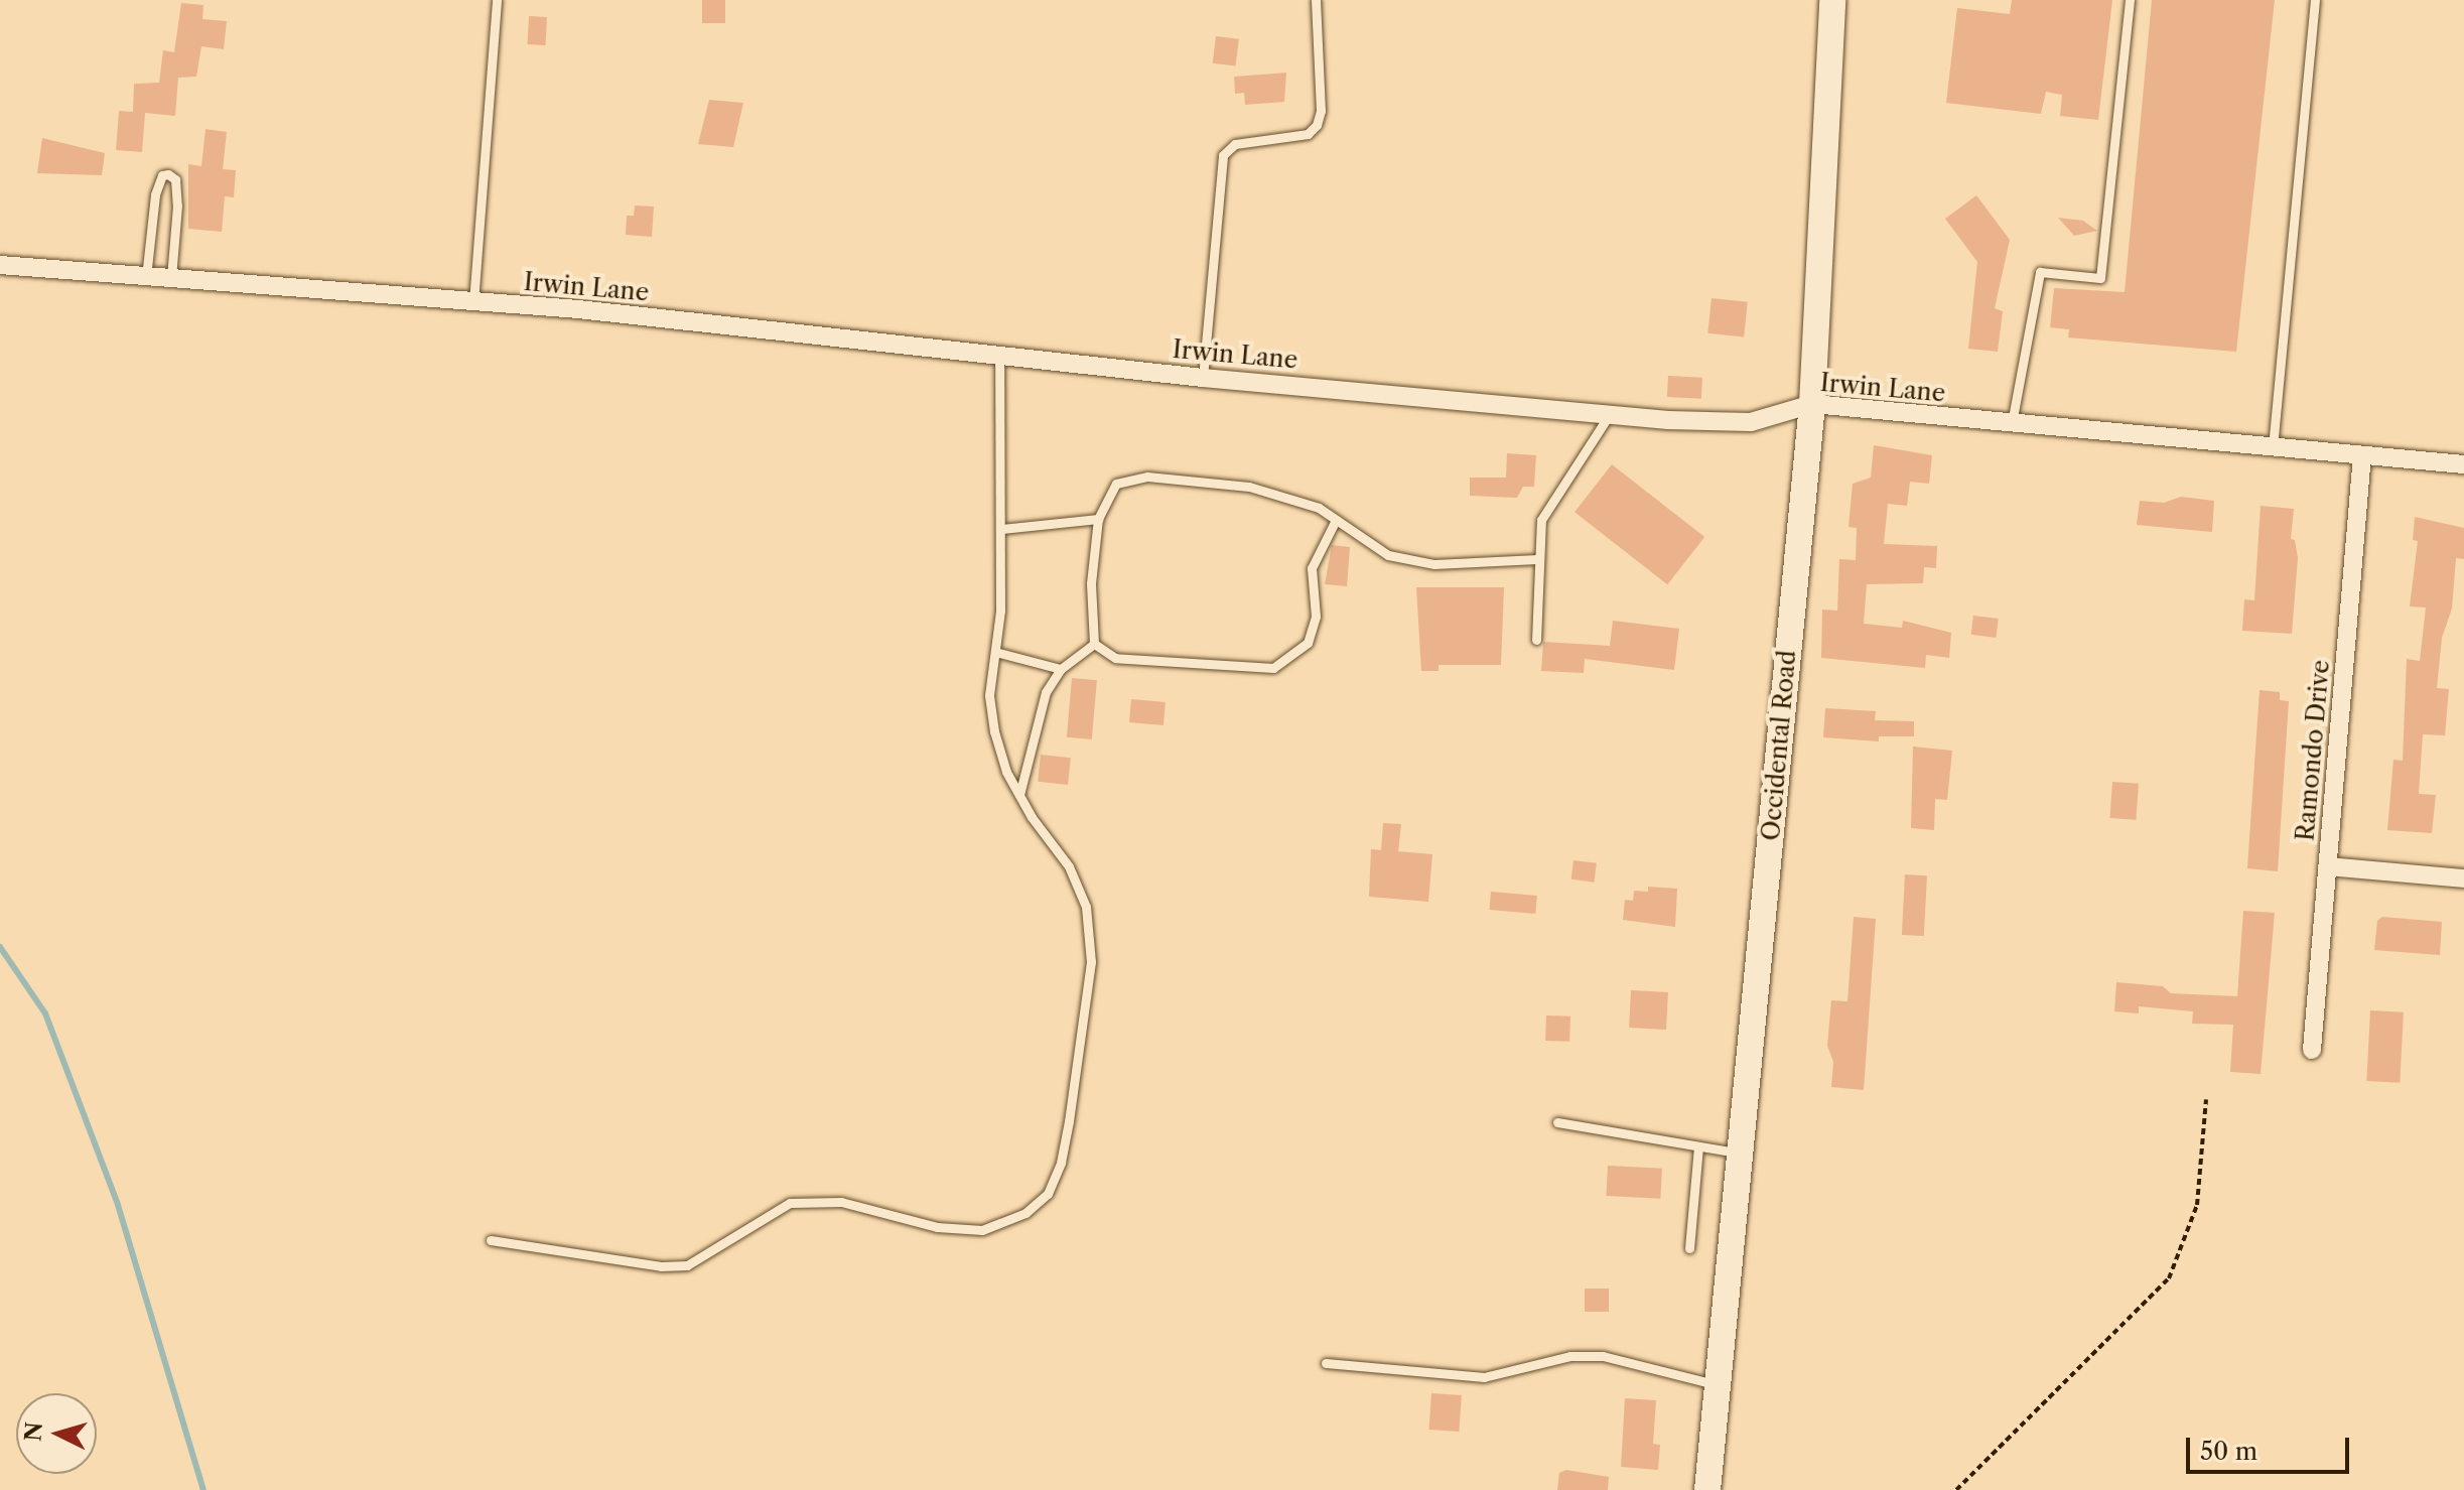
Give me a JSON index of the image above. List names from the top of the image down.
{
  "streets": {
    "street": ["Irwin Lane", "Occidental Road", "Ramondo Drive"]
  },
  "crossings": [
    ["Irwin Lane", "Occidental Road"],
    ["Irwin Lane", "Ramondo Drive"]
  ],
  "scale_bar": "50 m",
  "north": "left"
}
